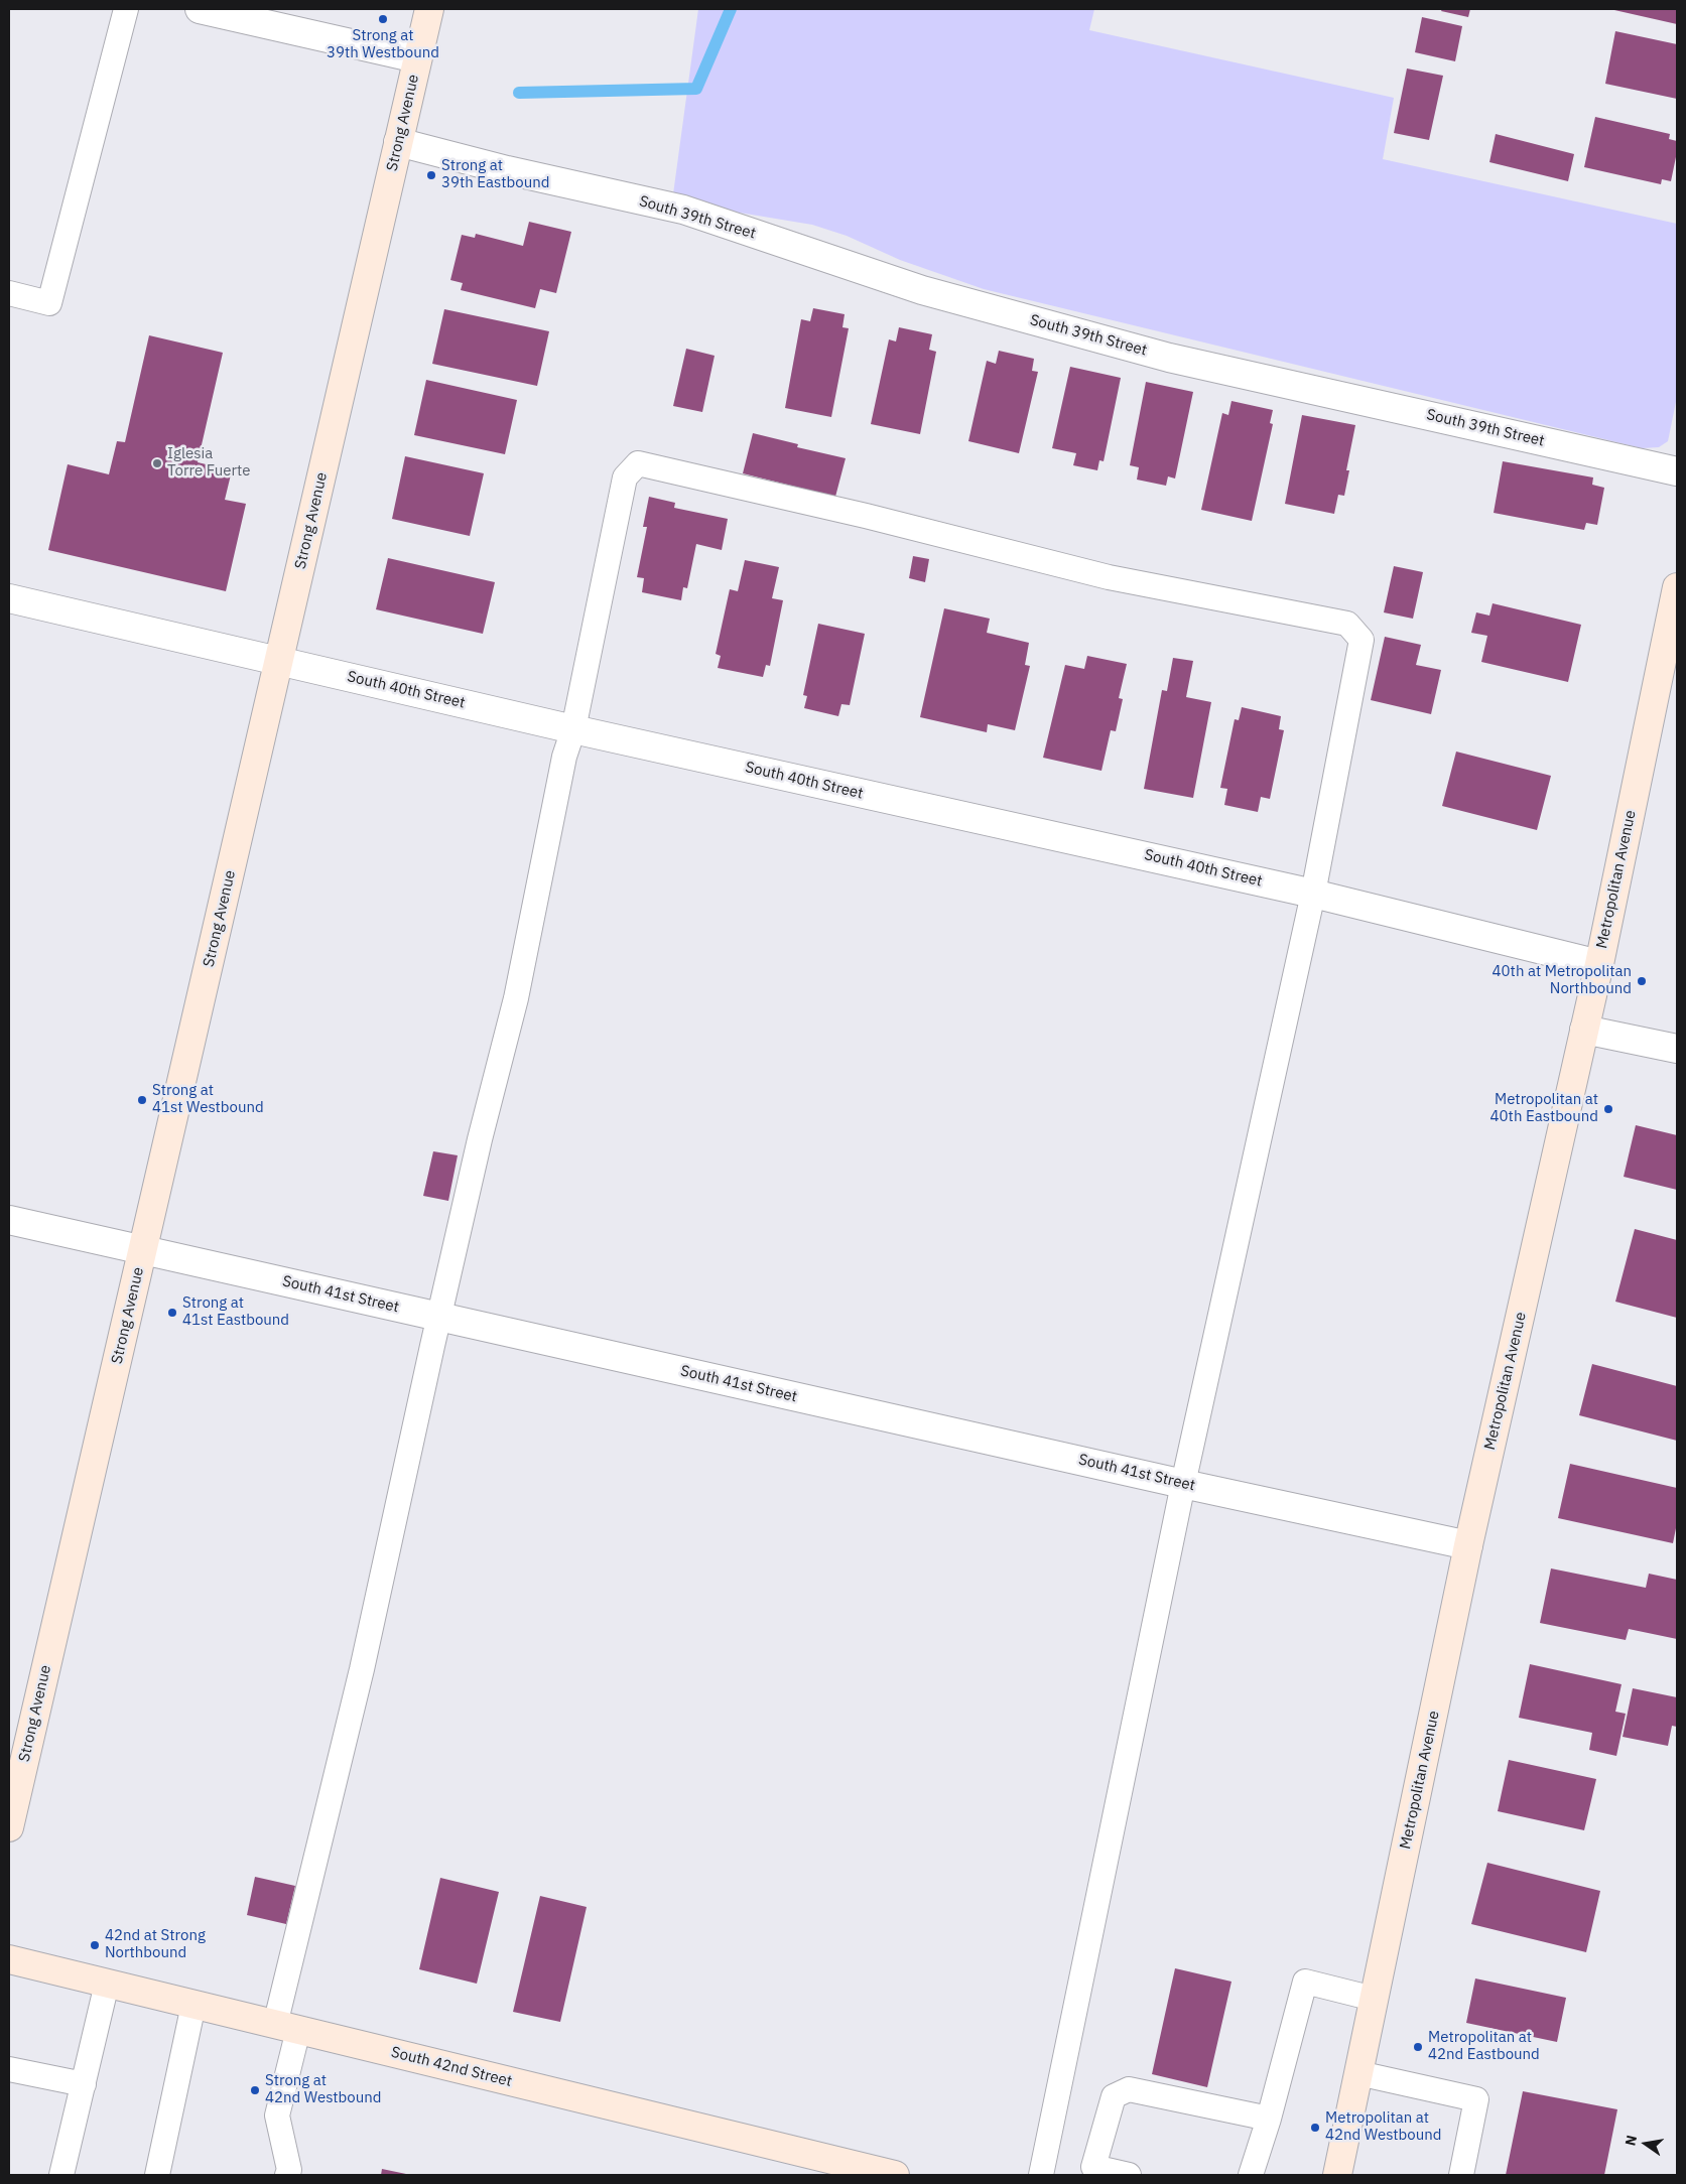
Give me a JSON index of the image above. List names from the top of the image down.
{
  "streets": {
    "street": [
      "Strong Avenue",
      "South 39th Street",
      "South 40th Street",
      "Metropolitan Avenue",
      "South 41st Street",
      "South 42nd Street"
    ]
  },
  "crossings": [
    ["Strong Avenue", "South 39th Street"],
    ["Strong Avenue", "South 40th Street"],
    ["Strong Avenue", "South 41st Street"],
    ["South 40th Street", "Metropolitan Avenue"],
    ["Metropolitan Avenue", "South 41st Street"]
  ],
  "places": [
    "Strong at 39th Westbound",
    "Strong at 39th Eastbound",
    "Iglesia Torre Fuerte",
    "40th at Metropolitan Northbound",
    "Strong at 41st Westbound",
    "Metropolitan at 40th Eastbound",
    "Strong at 41st Eastbound",
    "42nd at Strong Northbound",
    "Metropolitan at 42nd Eastbound",
    "Strong at 42nd Westbound",
    "Metropolitan at 42nd Westbound"
  ],
  "north": "left"
}
